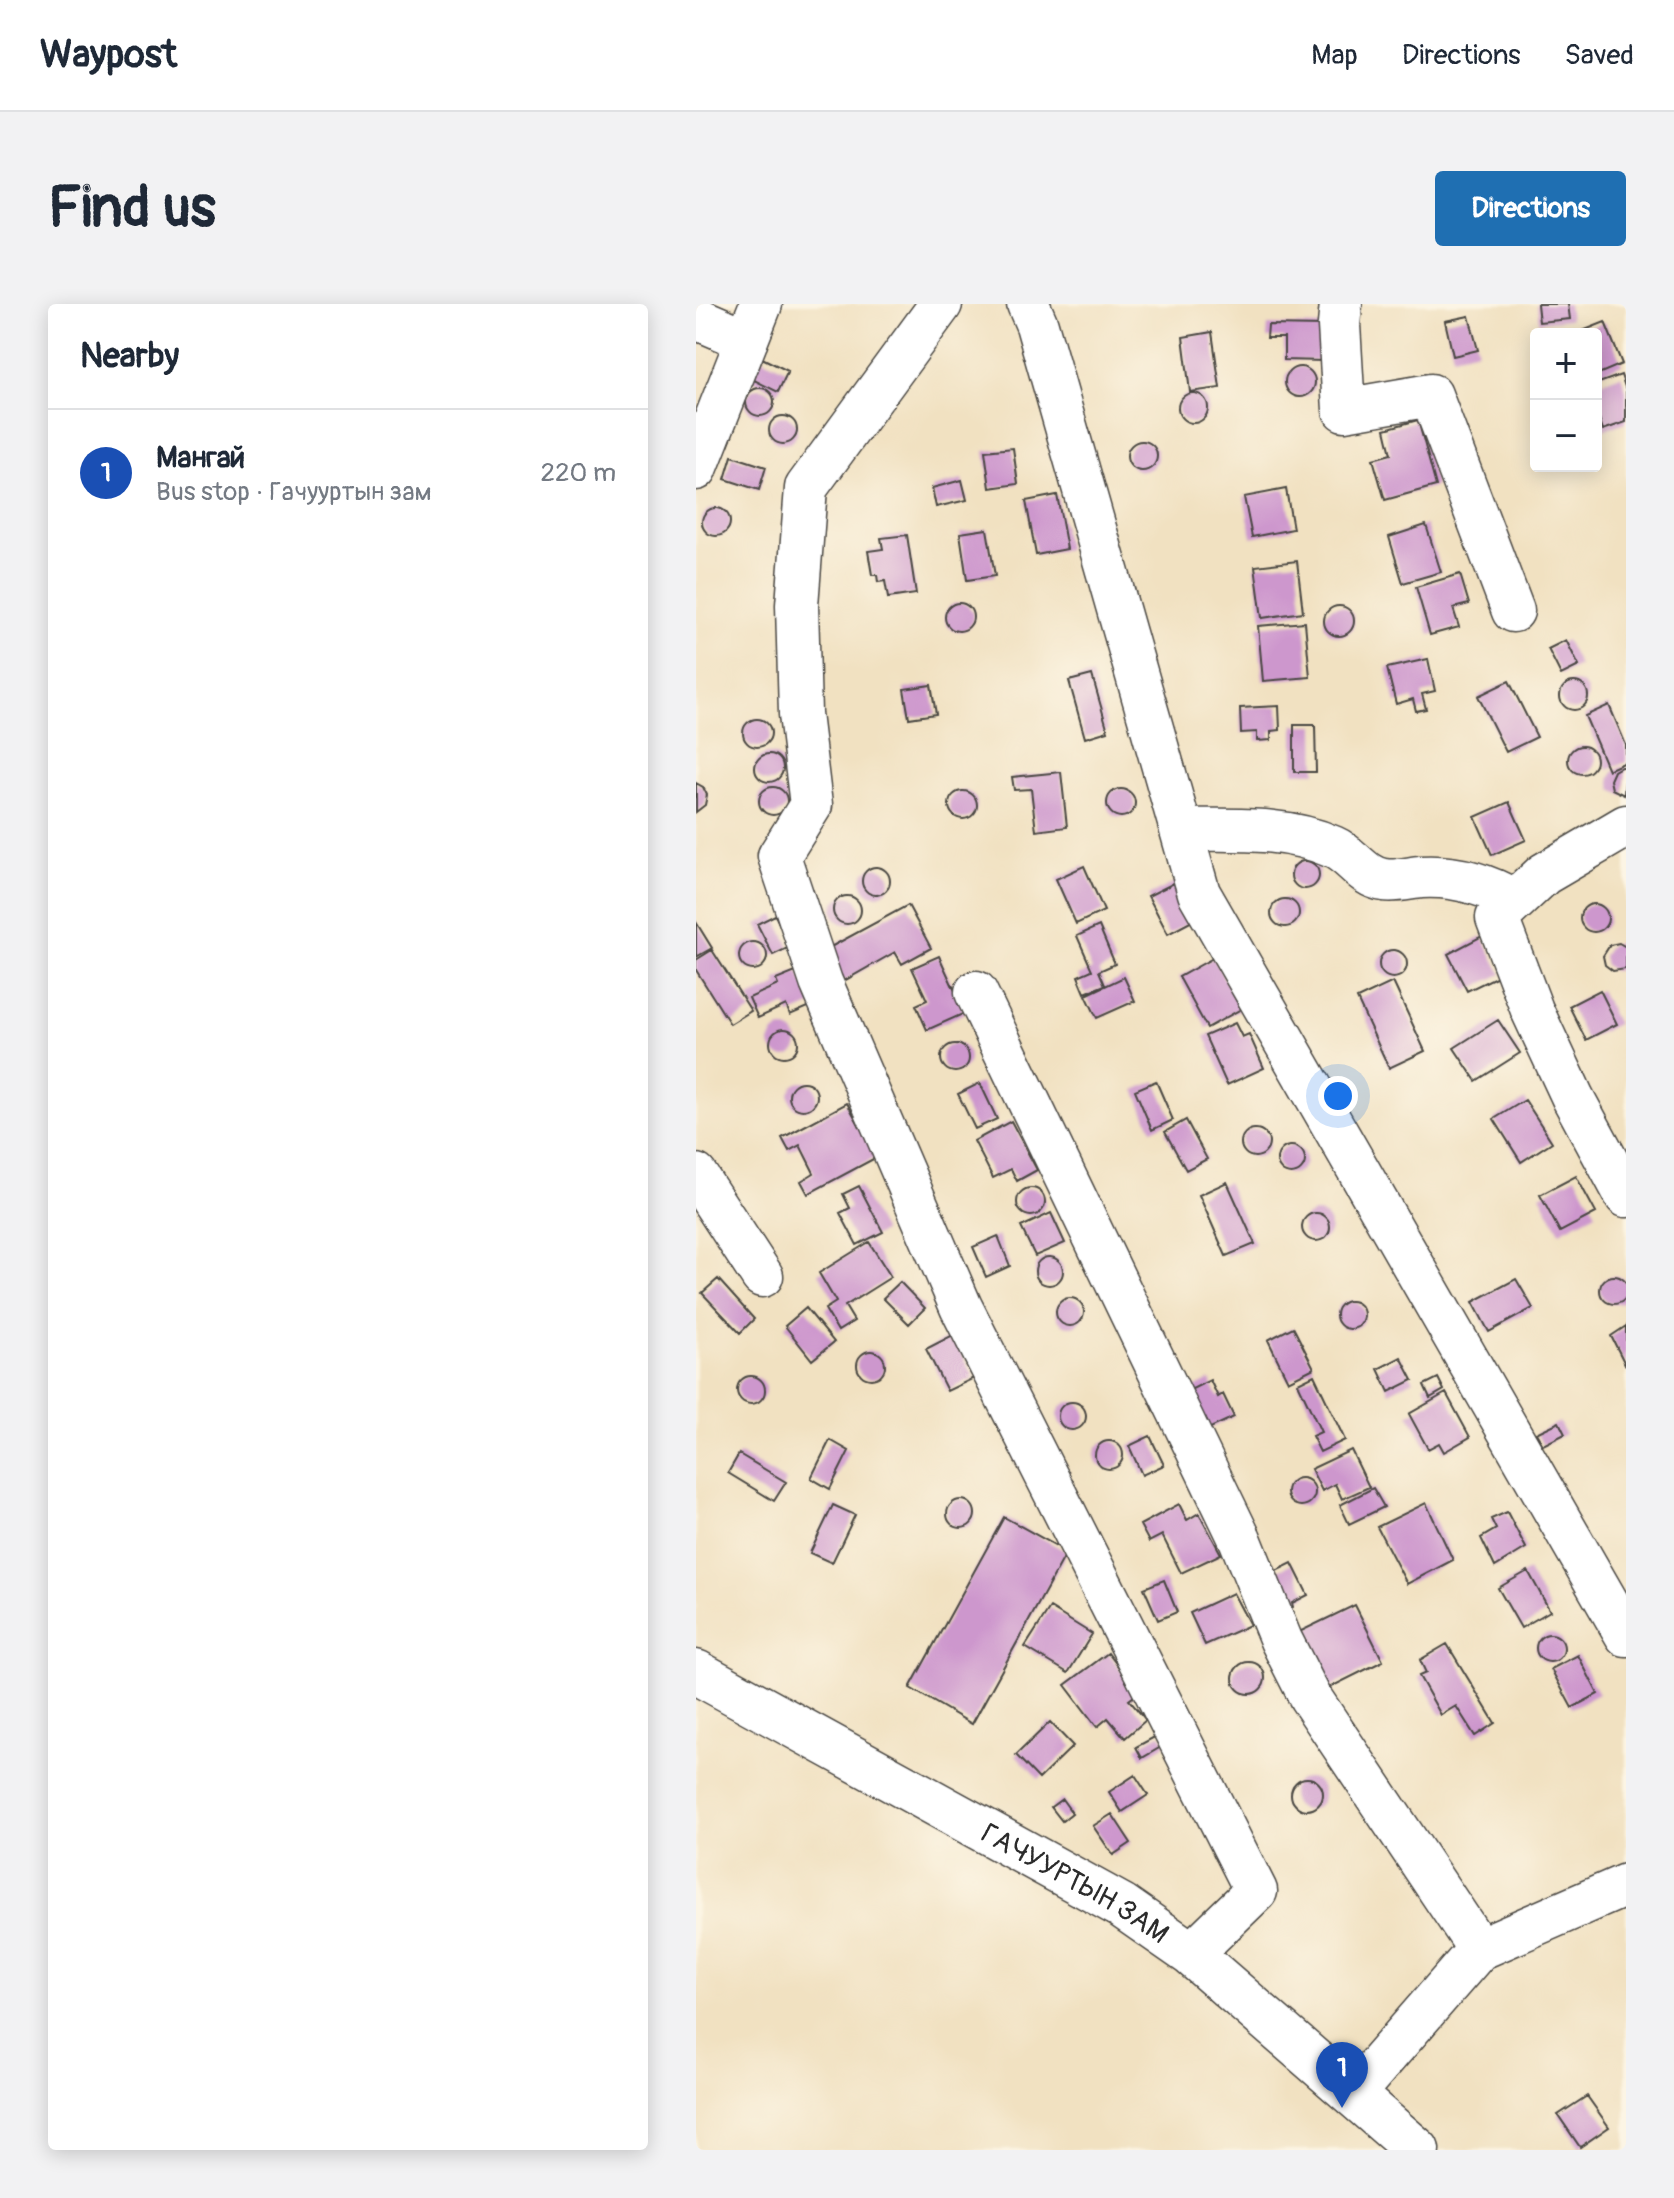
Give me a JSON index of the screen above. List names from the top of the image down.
{
  "streets": {
    "main road": ["ГАЧУУРТЫН ЗАМ"]
  },
  "page": {
    "header": "Waypost",
    "nav": ["Map", "Directions", "Saved"],
    "buttons": "Directions",
    "title": "Find us",
    "heading": "Nearby",
    "map_buttons": ["+", "−"],
    "list": [
      {
        "mark": "1",
        "name": "Мангай",
        "note": "Bus stop · Гачууртын зам",
        "value": "220 m"
      }
    ],
    "pins": "1"
  }
}
